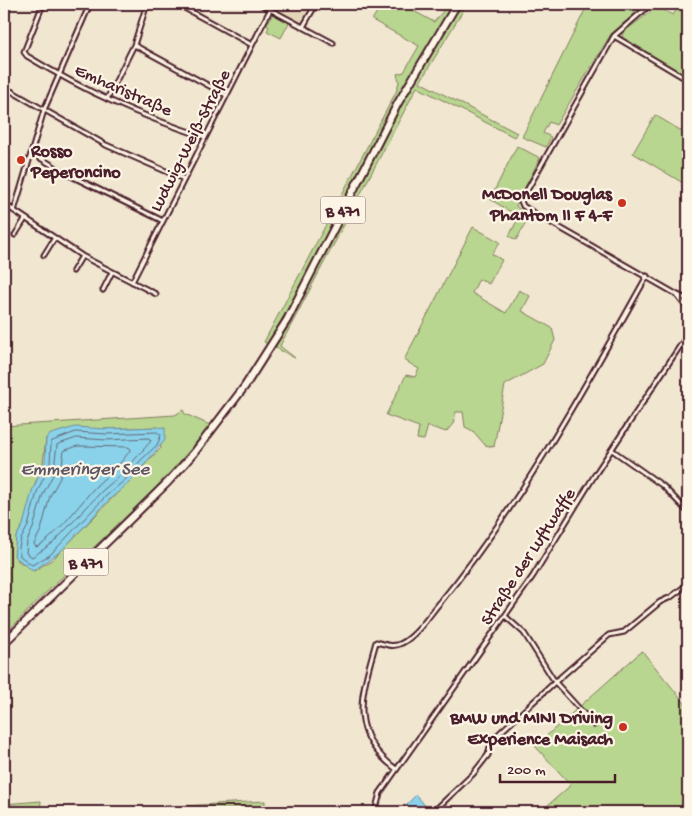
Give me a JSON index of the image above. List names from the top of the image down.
{
  "streets": {
    "highway": ["B 471"],
    "street": ["Emharistraße", "Ludwig-Weiß-Straße", "Straße der Luftwaffe"]
  },
  "crossings": [
    ["Emharistraße", "Ludwig-Weiß-Straße"]
  ],
  "water": ["Emmeringer See"],
  "places": ["Rosso Peperoncino", "McDonell Douglas Phantom II F 4-F", "BMW und MINI Driving Experience Maisach"],
  "scale_bar": "200 m"
}
